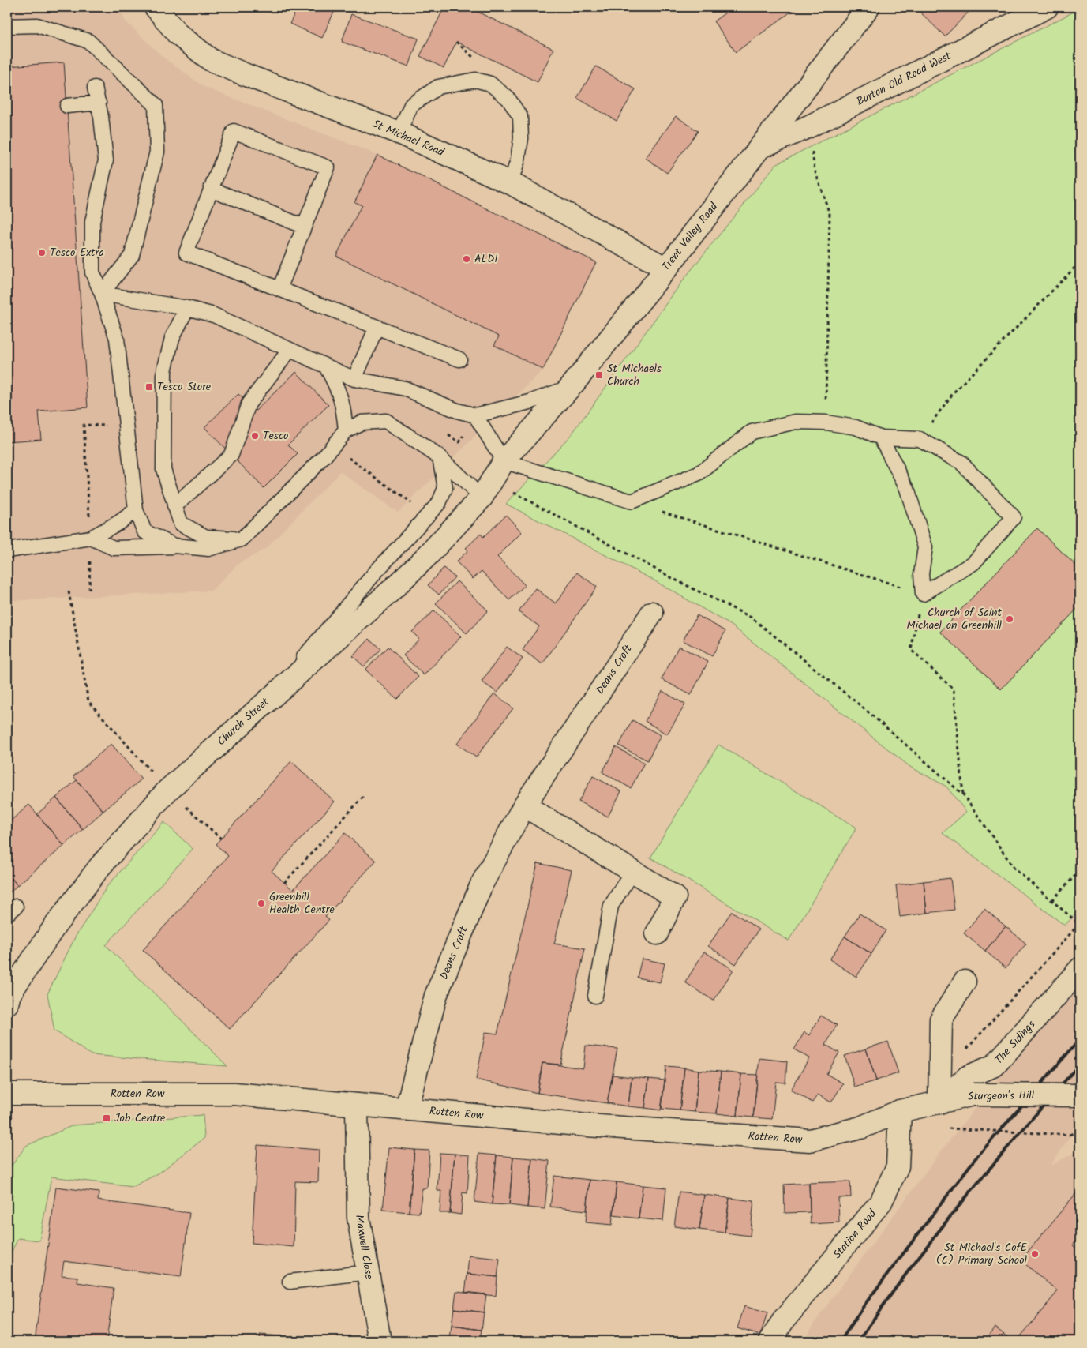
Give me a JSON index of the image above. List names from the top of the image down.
{
  "streets": {
    "street": [
      "Burton Old Road West",
      "St Michael Road",
      "Trent Valley Road",
      "Deans Croft",
      "Church Street",
      "The Sidings",
      "Rotten Row",
      "Sturgeon's Hill",
      "Station Road",
      "Maxwell Close"
    ]
  },
  "crossings": [
    ["Burton Old Road West", "Trent Valley Road"],
    ["St Michael Road", "Trent Valley Road"],
    ["Trent Valley Road", "Church Street"],
    ["Deans Croft", "Rotten Row"],
    ["The Sidings", "Sturgeon's Hill"],
    ["Rotten Row", "Sturgeon's Hill"],
    ["Rotten Row", "Station Road"],
    ["Rotten Row", "Maxwell Close"],
    ["Sturgeon's Hill", "Station Road"]
  ],
  "places": {
    "other": [
      "Tesco Extra",
      "ALDI",
      "Tesco",
      "Church of Saint Michael on Greenhill",
      "Greenhill Health Centre",
      "St Michael's CofE (C) Primary School"
    ],
    "transit": ["St Michaels Church", "Tesco Store", "Job Centre"]
  }
}
